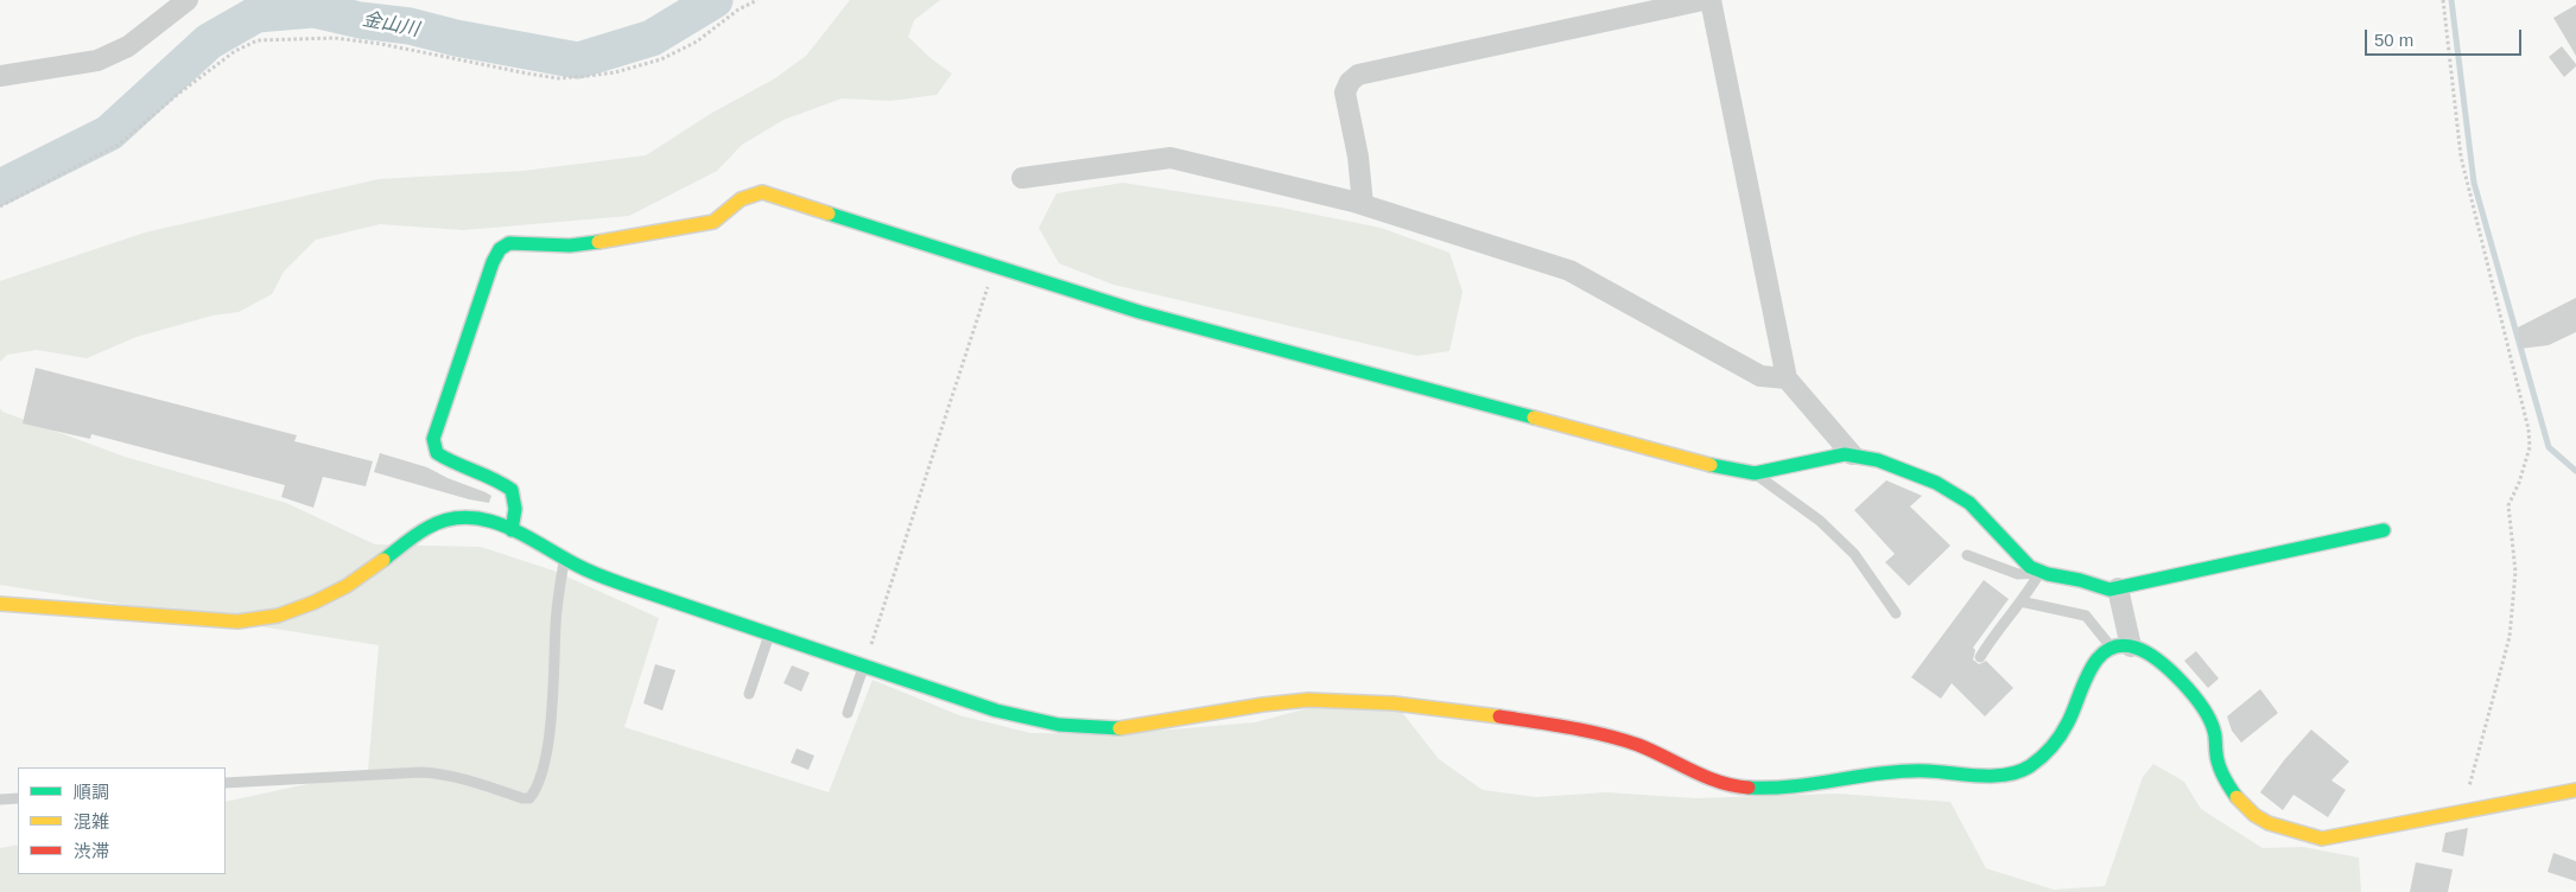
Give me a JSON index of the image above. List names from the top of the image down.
{
  "water": ["金山川"],
  "legend": ["順調", "混雑", "渋滞"],
  "scale_bar": "50 m"
}
